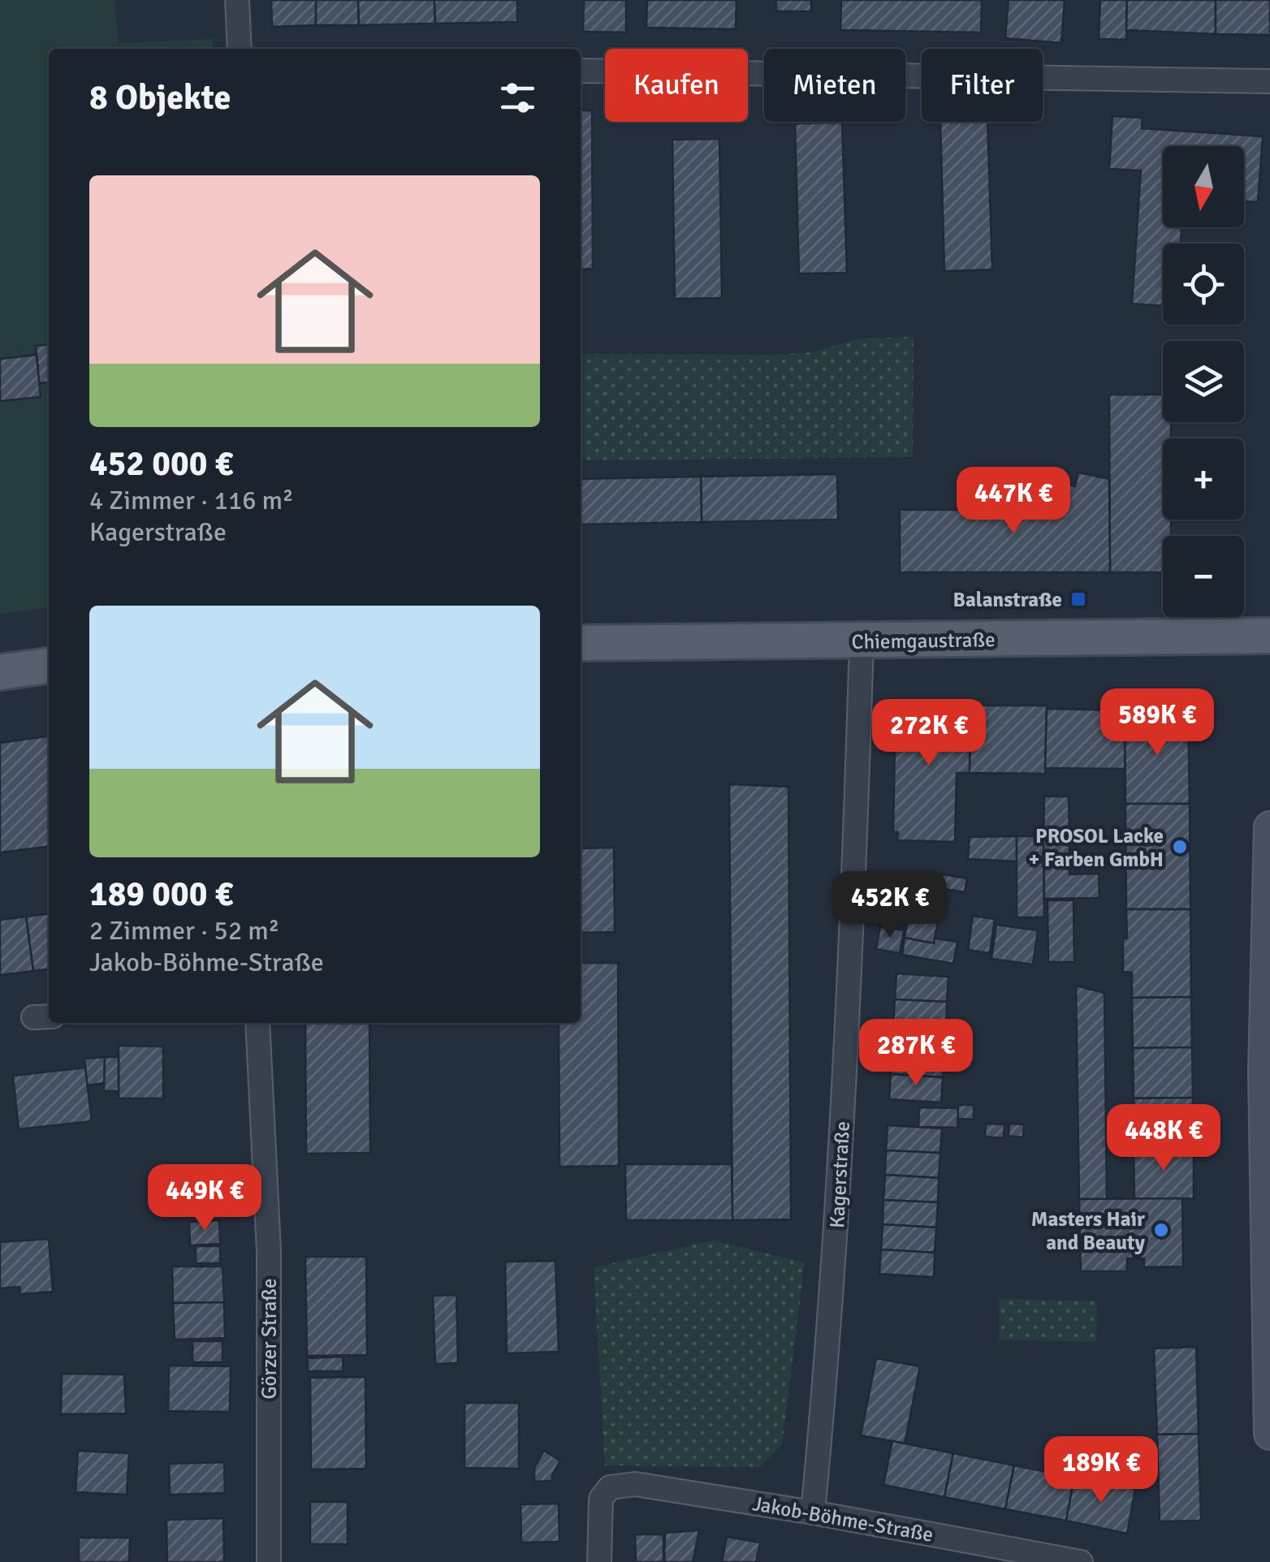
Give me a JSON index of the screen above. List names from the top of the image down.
{
  "streets": {
    "main road": ["Chiemgaustraße"],
    "street": ["Kagerstraße", "Görzer Straße", "Jakob-Böhme-Straße"]
  },
  "crossings": [
    ["Chiemgaustraße", "Kagerstraße"],
    ["Kagerstraße", "Jakob-Böhme-Straße"]
  ],
  "places": {
    "transit": ["Balanstraße"],
    "other": ["PROSOL Lacke + Farben GmbH", "Masters Hair and Beauty"]
  },
  "north": "bottom",
  "page": {
    "chip": ["Kaufen", "Mieten", "Filter"],
    "heading": "8 Objekte",
    "map_buttons": ["+", "−"],
    "list": [
      {
        "name": "452 000 €",
        "note": "4 Zimmer · 116 m² · Kagerstraße"
      },
      {
        "name": "189 000 €",
        "note": "2 Zimmer · 52 m² · Jakob-Böhme-Straße"
      }
    ],
    "price": [
      "447K €",
      "589K €",
      "272K €",
      "452K €",
      "287K €",
      "448K €",
      "449K €",
      "189K €"
    ]
  }
}
